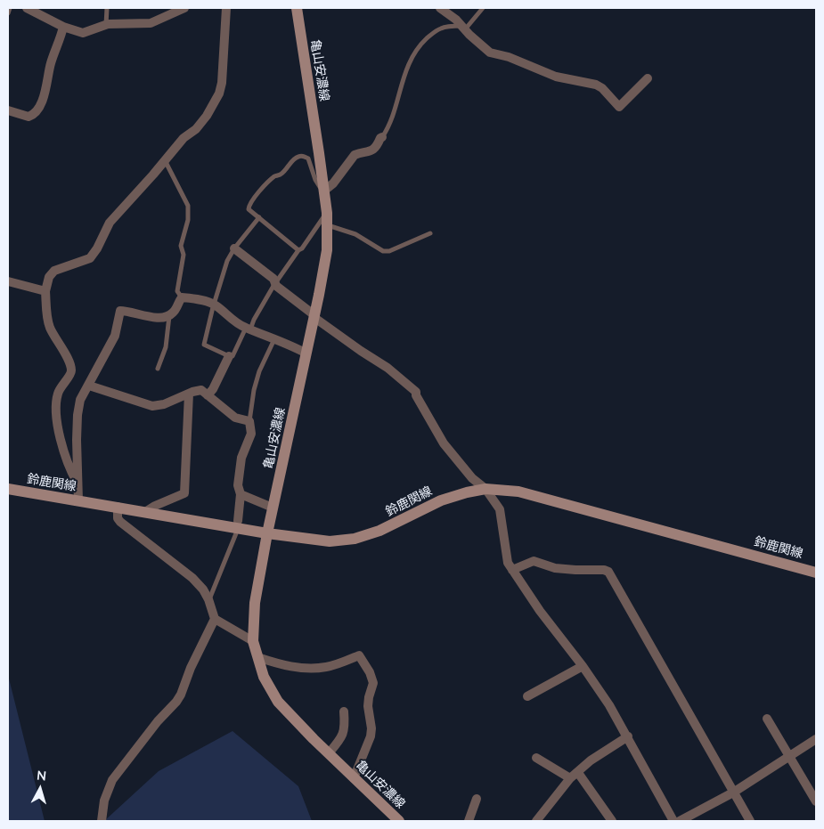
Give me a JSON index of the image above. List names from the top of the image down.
{
  "streets": {
    "main road": ["亀山安濃線", "鈴鹿関線"]
  },
  "crossings": [
    ["亀山安濃線", "鈴鹿関線"]
  ],
  "north": "top"
}
